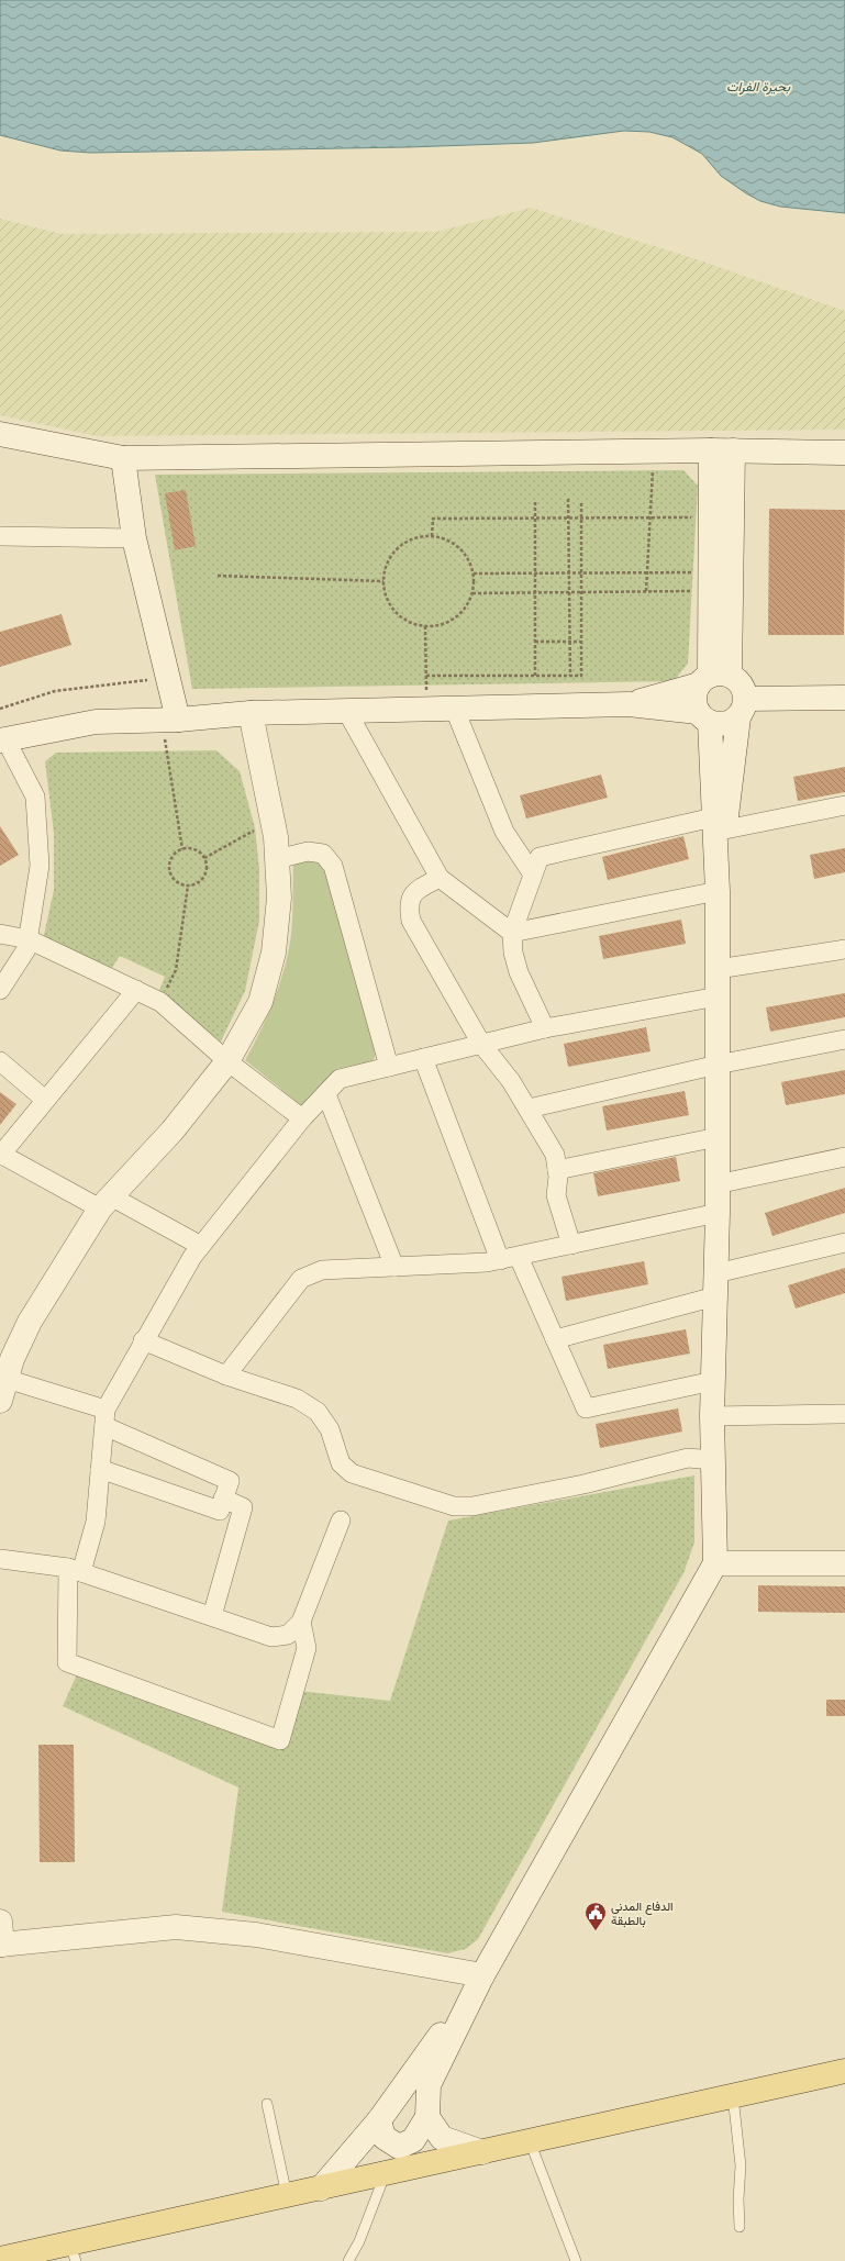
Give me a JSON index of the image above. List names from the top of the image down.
{
  "water": ["بحيرة الفرات"],
  "places": {
    "public building": ["الدفاع المدني بالطبقة"]
  }
}
